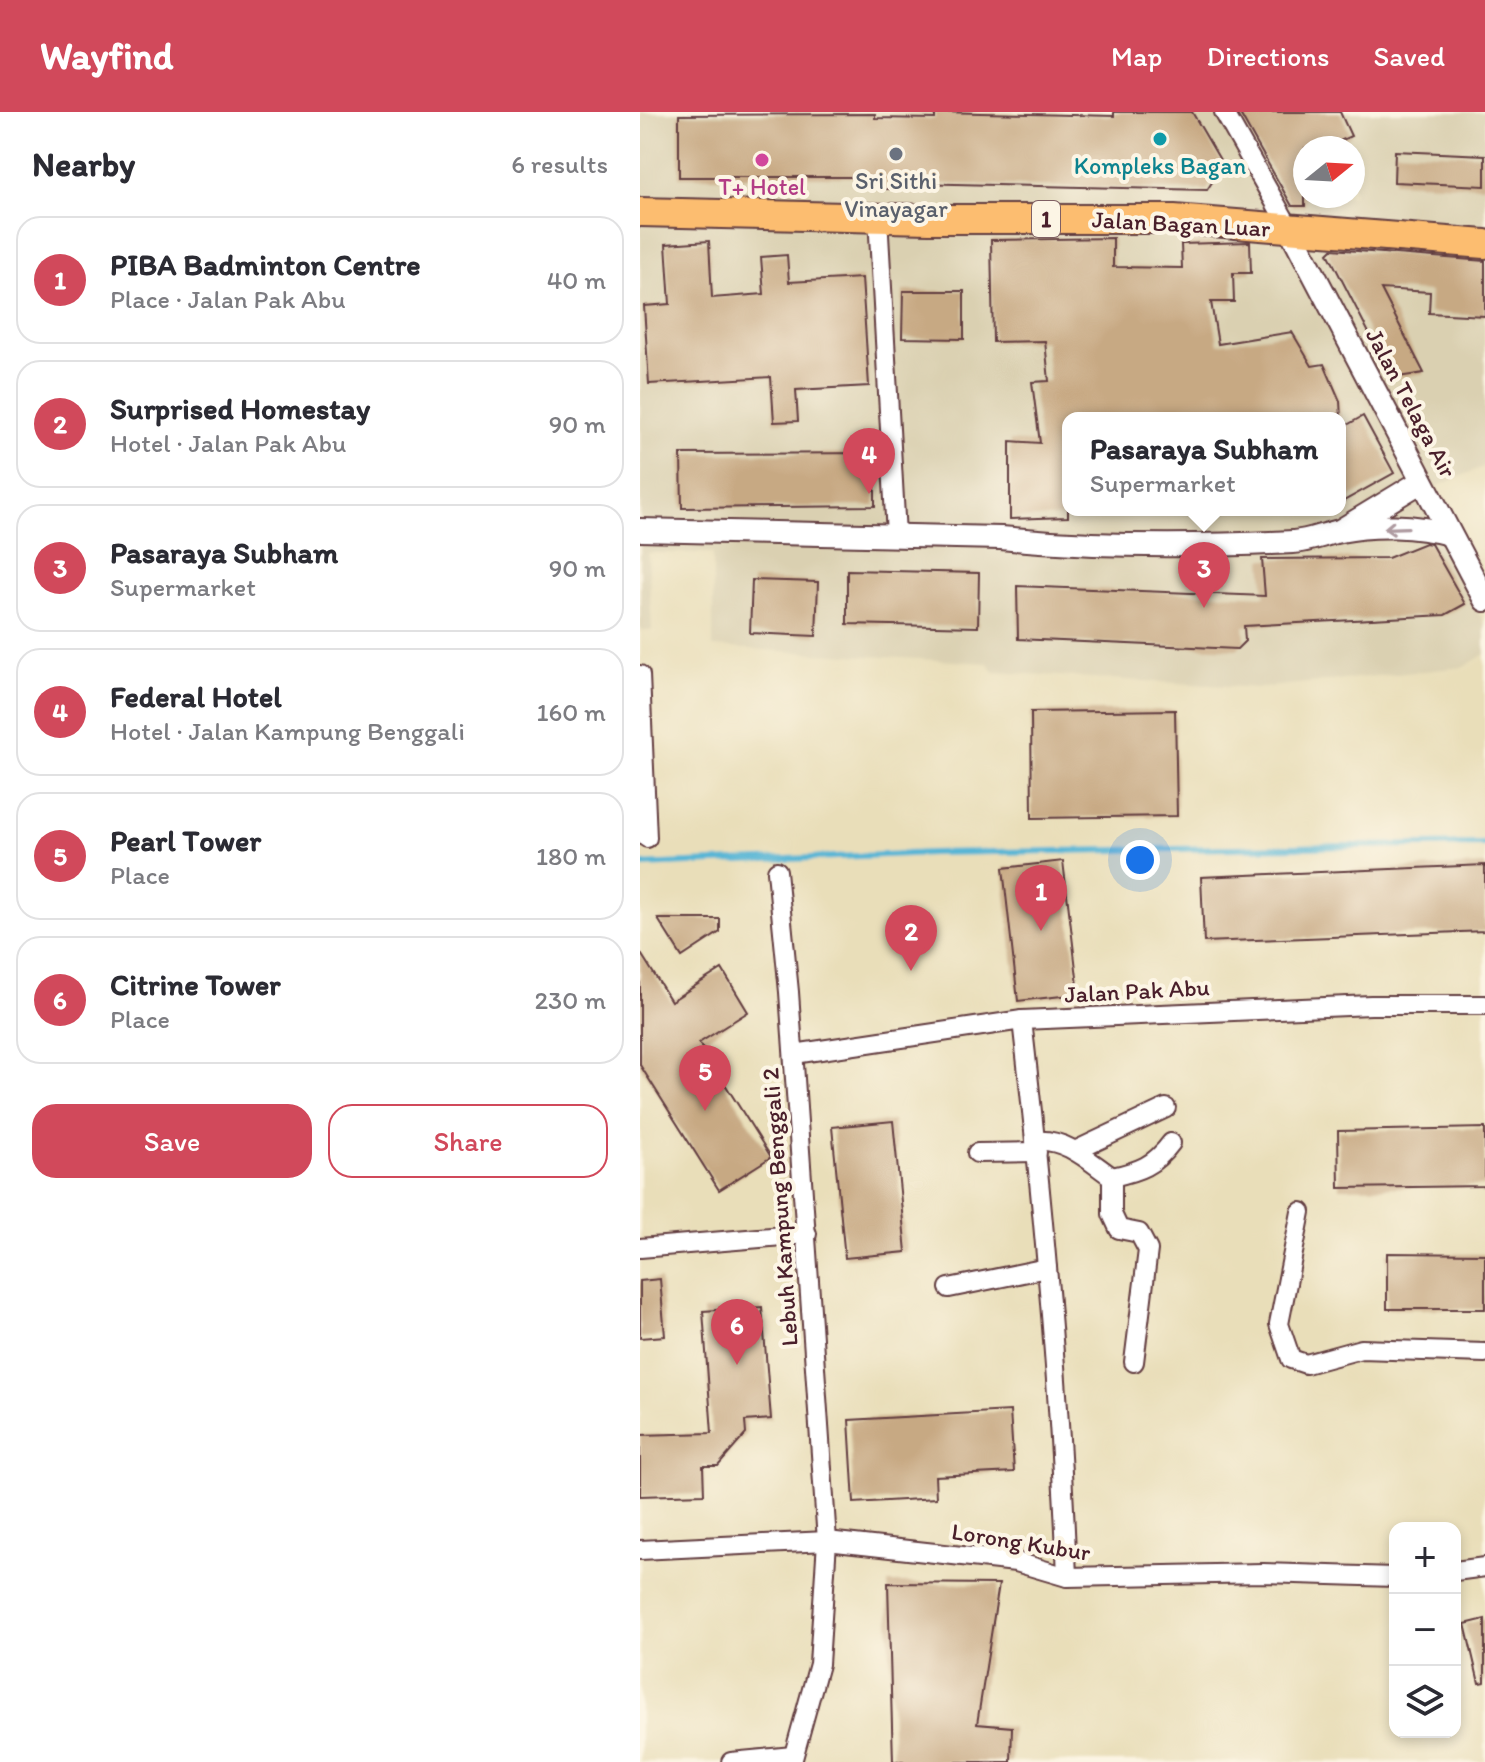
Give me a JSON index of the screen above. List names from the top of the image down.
{
  "streets": {
    "main road": ["1", "Jalan Bagan Luar"],
    "street": [
      "Jalan Telaga Air",
      "Jalan Pak Abu",
      "Lebuh Kampung Benggali 2",
      "Lorong Kubur"
    ]
  },
  "crossings": [
    ["1", "Jalan Bagan Luar"],
    ["1", "Jalan Telaga Air"],
    ["Jalan Bagan Luar", "Jalan Telaga Air"],
    ["Jalan Pak Abu", "Lebuh Kampung Benggali 2"],
    ["Lebuh Kampung Benggali 2", "Lorong Kubur"]
  ],
  "places": ["Kompleks Bagan", "Sri Sithi Vinayagar", "T+ Hotel"],
  "north": "right",
  "page": {
    "header": "Wayfind",
    "nav": ["Map", "Directions", "Saved"],
    "heading": ["Nearby", "6 results"],
    "list": [
      {
        "mark": "1",
        "name": "PIBA Badminton Centre",
        "note": "Place · Jalan Pak Abu",
        "value": "40 m"
      },
      {
        "mark": "2",
        "name": "Surprised Homestay",
        "note": "Hotel · Jalan Pak Abu",
        "value": "90 m"
      },
      {
        "mark": "3",
        "name": "Pasaraya Subham",
        "note": "Supermarket",
        "value": "90 m"
      },
      {
        "mark": "4",
        "name": "Federal Hotel",
        "note": "Hotel · Jalan Kampung Benggali",
        "value": "160 m"
      },
      {
        "mark": "5",
        "name": "Pearl Tower",
        "note": "Place",
        "value": "180 m"
      },
      {
        "mark": "6",
        "name": "Citrine Tower",
        "note": "Place",
        "value": "230 m"
      }
    ],
    "popup": ["Pasaraya Subham", "Supermarket"],
    "pins": [
      "4",
      "3",
      "1",
      "2",
      "5",
      "6"
    ],
    "buttons": ["Save", "Share"],
    "map_buttons": ["+", "−"]
  }
}
